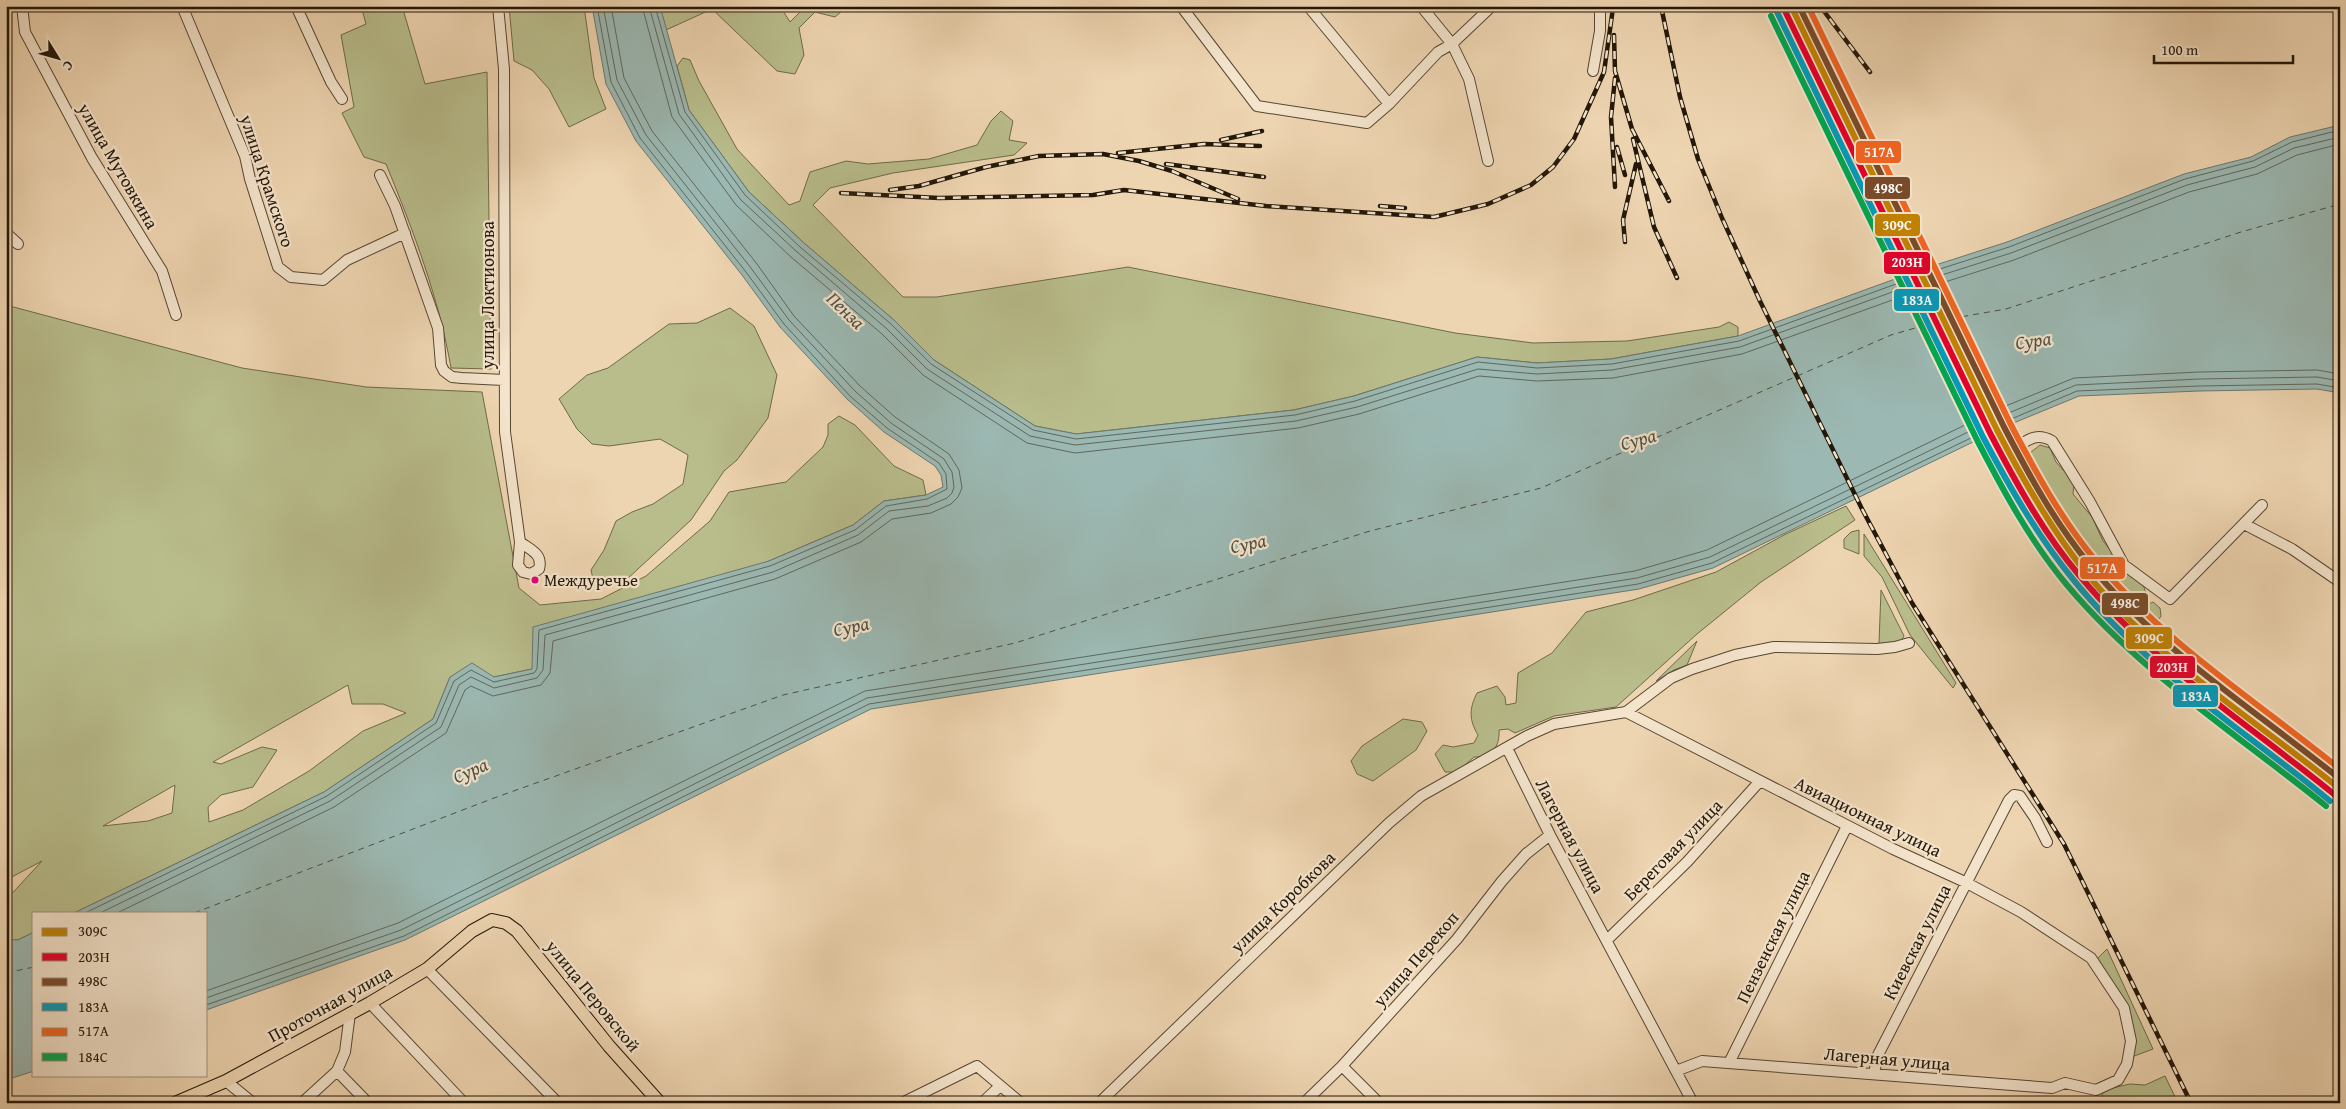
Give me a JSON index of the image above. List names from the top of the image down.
{
  "streets": {
    "main road": ["улица Перовской", "Проточная улица"],
    "street": [
      "улица Мутовкина",
      "улица Крамского",
      "улица Локтионова",
      "Авиационная улица",
      "Лагерная улица",
      "Береговая улица",
      "улица Коробкова",
      "Пензенская улица",
      "Киевская улица",
      "улица Перекоп"
    ]
  },
  "crossings": [
    ["Авиационная улица", "Лагерная улица"],
    ["Авиационная улица", "Береговая улица"],
    ["Авиационная улица", "улица Коробкова"],
    ["Авиационная улица", "Пензенская улица"],
    ["Авиационная улица", "Киевская улица"],
    ["Лагерная улица", "Береговая улица"],
    ["Лагерная улица", "улица Коробкова"],
    ["Лагерная улица", "Пензенская улица"],
    ["Лагерная улица", "Киевская улица"],
    ["Лагерная улица", "улица Перекоп"],
    ["улица Перовской", "Проточная улица"]
  ],
  "water": ["Пенза", "Сура"],
  "places": ["Междуречье"],
  "lines": [
    "transit line 309С",
    "transit line 498С",
    "transit line 517А",
    "transit line 203Н",
    "transit line 183А",
    "transit line 184С"
  ],
  "legend": [
    "309С",
    "203Н",
    "498С",
    "183А",
    "517А",
    "184С"
  ],
  "scale_bar": "100 m",
  "north": "bottom right"
}
